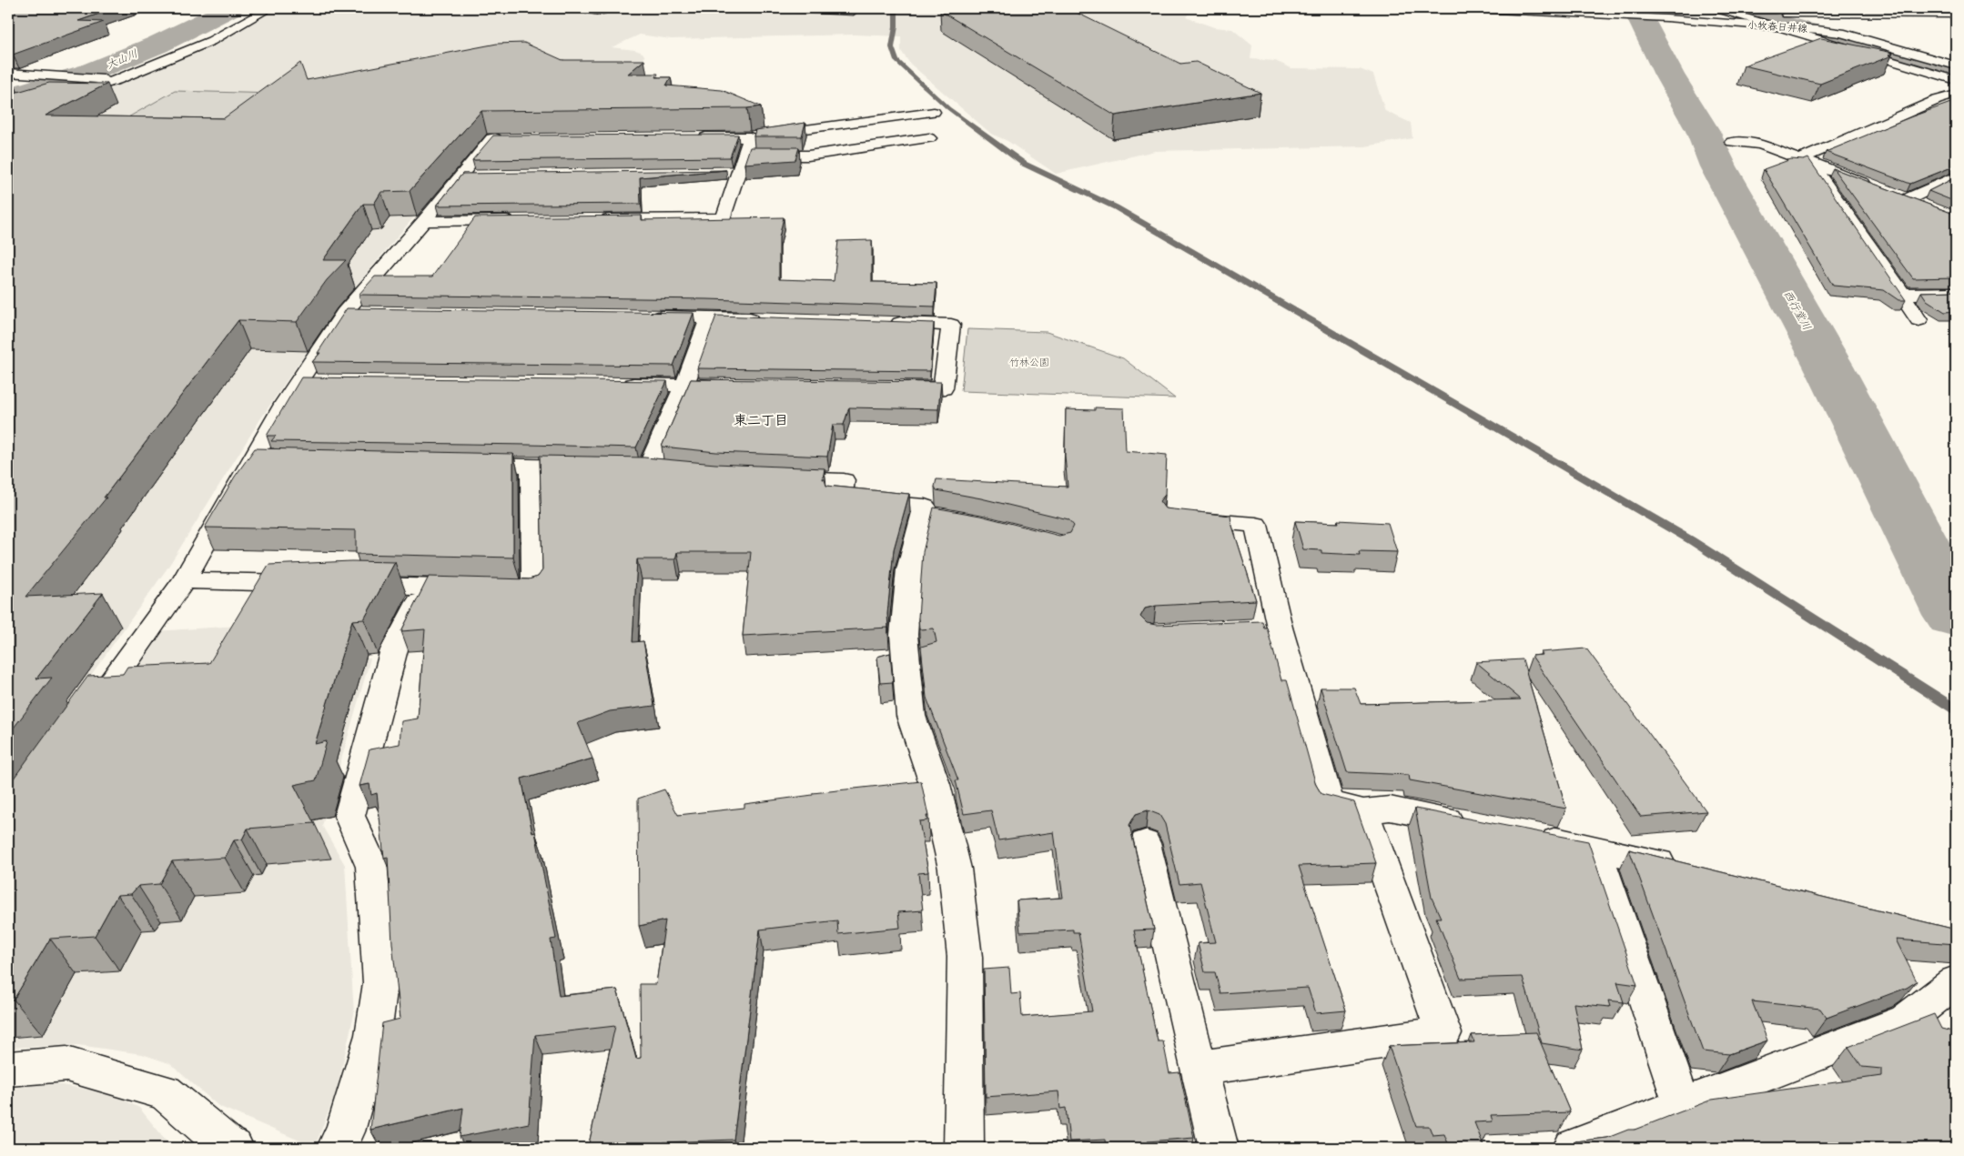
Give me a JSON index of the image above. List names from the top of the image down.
{
  "streets": {
    "street": ["小牧春日井線"]
  },
  "districts": ["東二丁目"],
  "water": ["大山川", "西行堂川"],
  "parks": ["竹林公園"]
}
